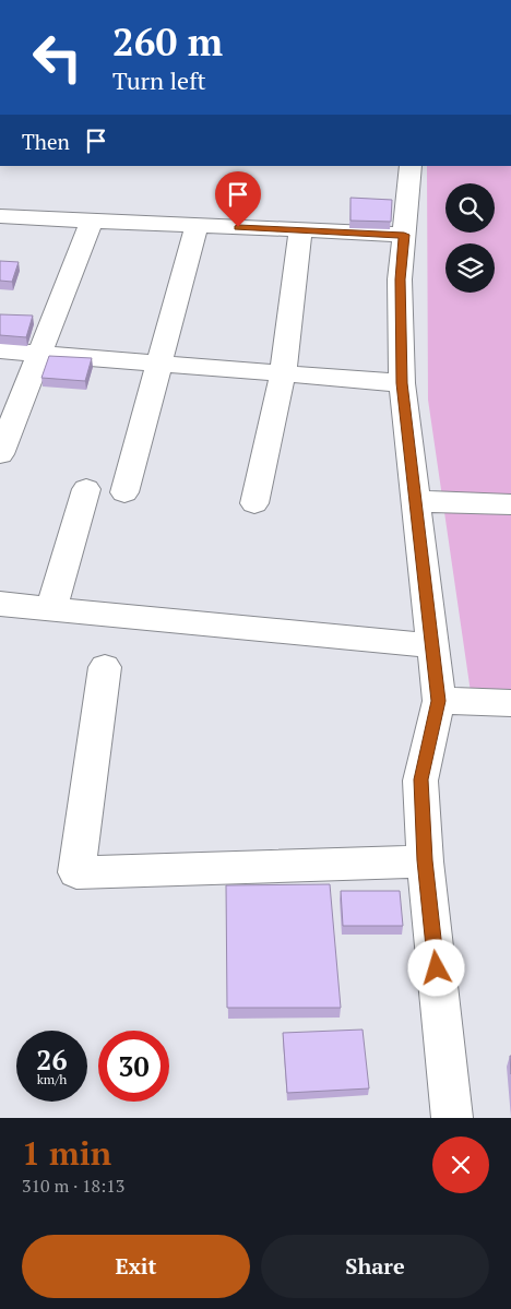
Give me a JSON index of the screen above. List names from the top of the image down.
{
  "page": {
    "turn": ["260 m", "Turn left"],
    "then": "Then",
    "speed": "26 km/h",
    "limit": "30",
    "heading": ["1 min", "310 m · 18:13"],
    "buttons": ["Exit", "Share"]
  }
}
